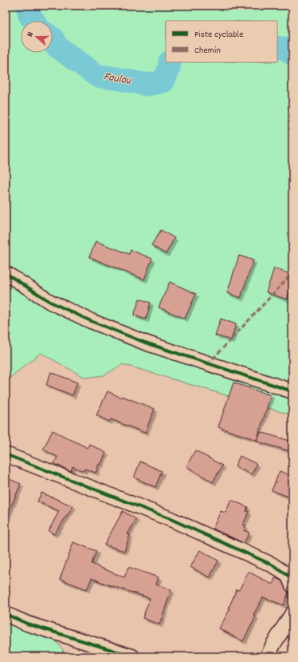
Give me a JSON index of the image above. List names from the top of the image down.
{
  "water": ["Foulou"],
  "legend": ["Piste cyclable", "Chemin"],
  "north": "left"
}
